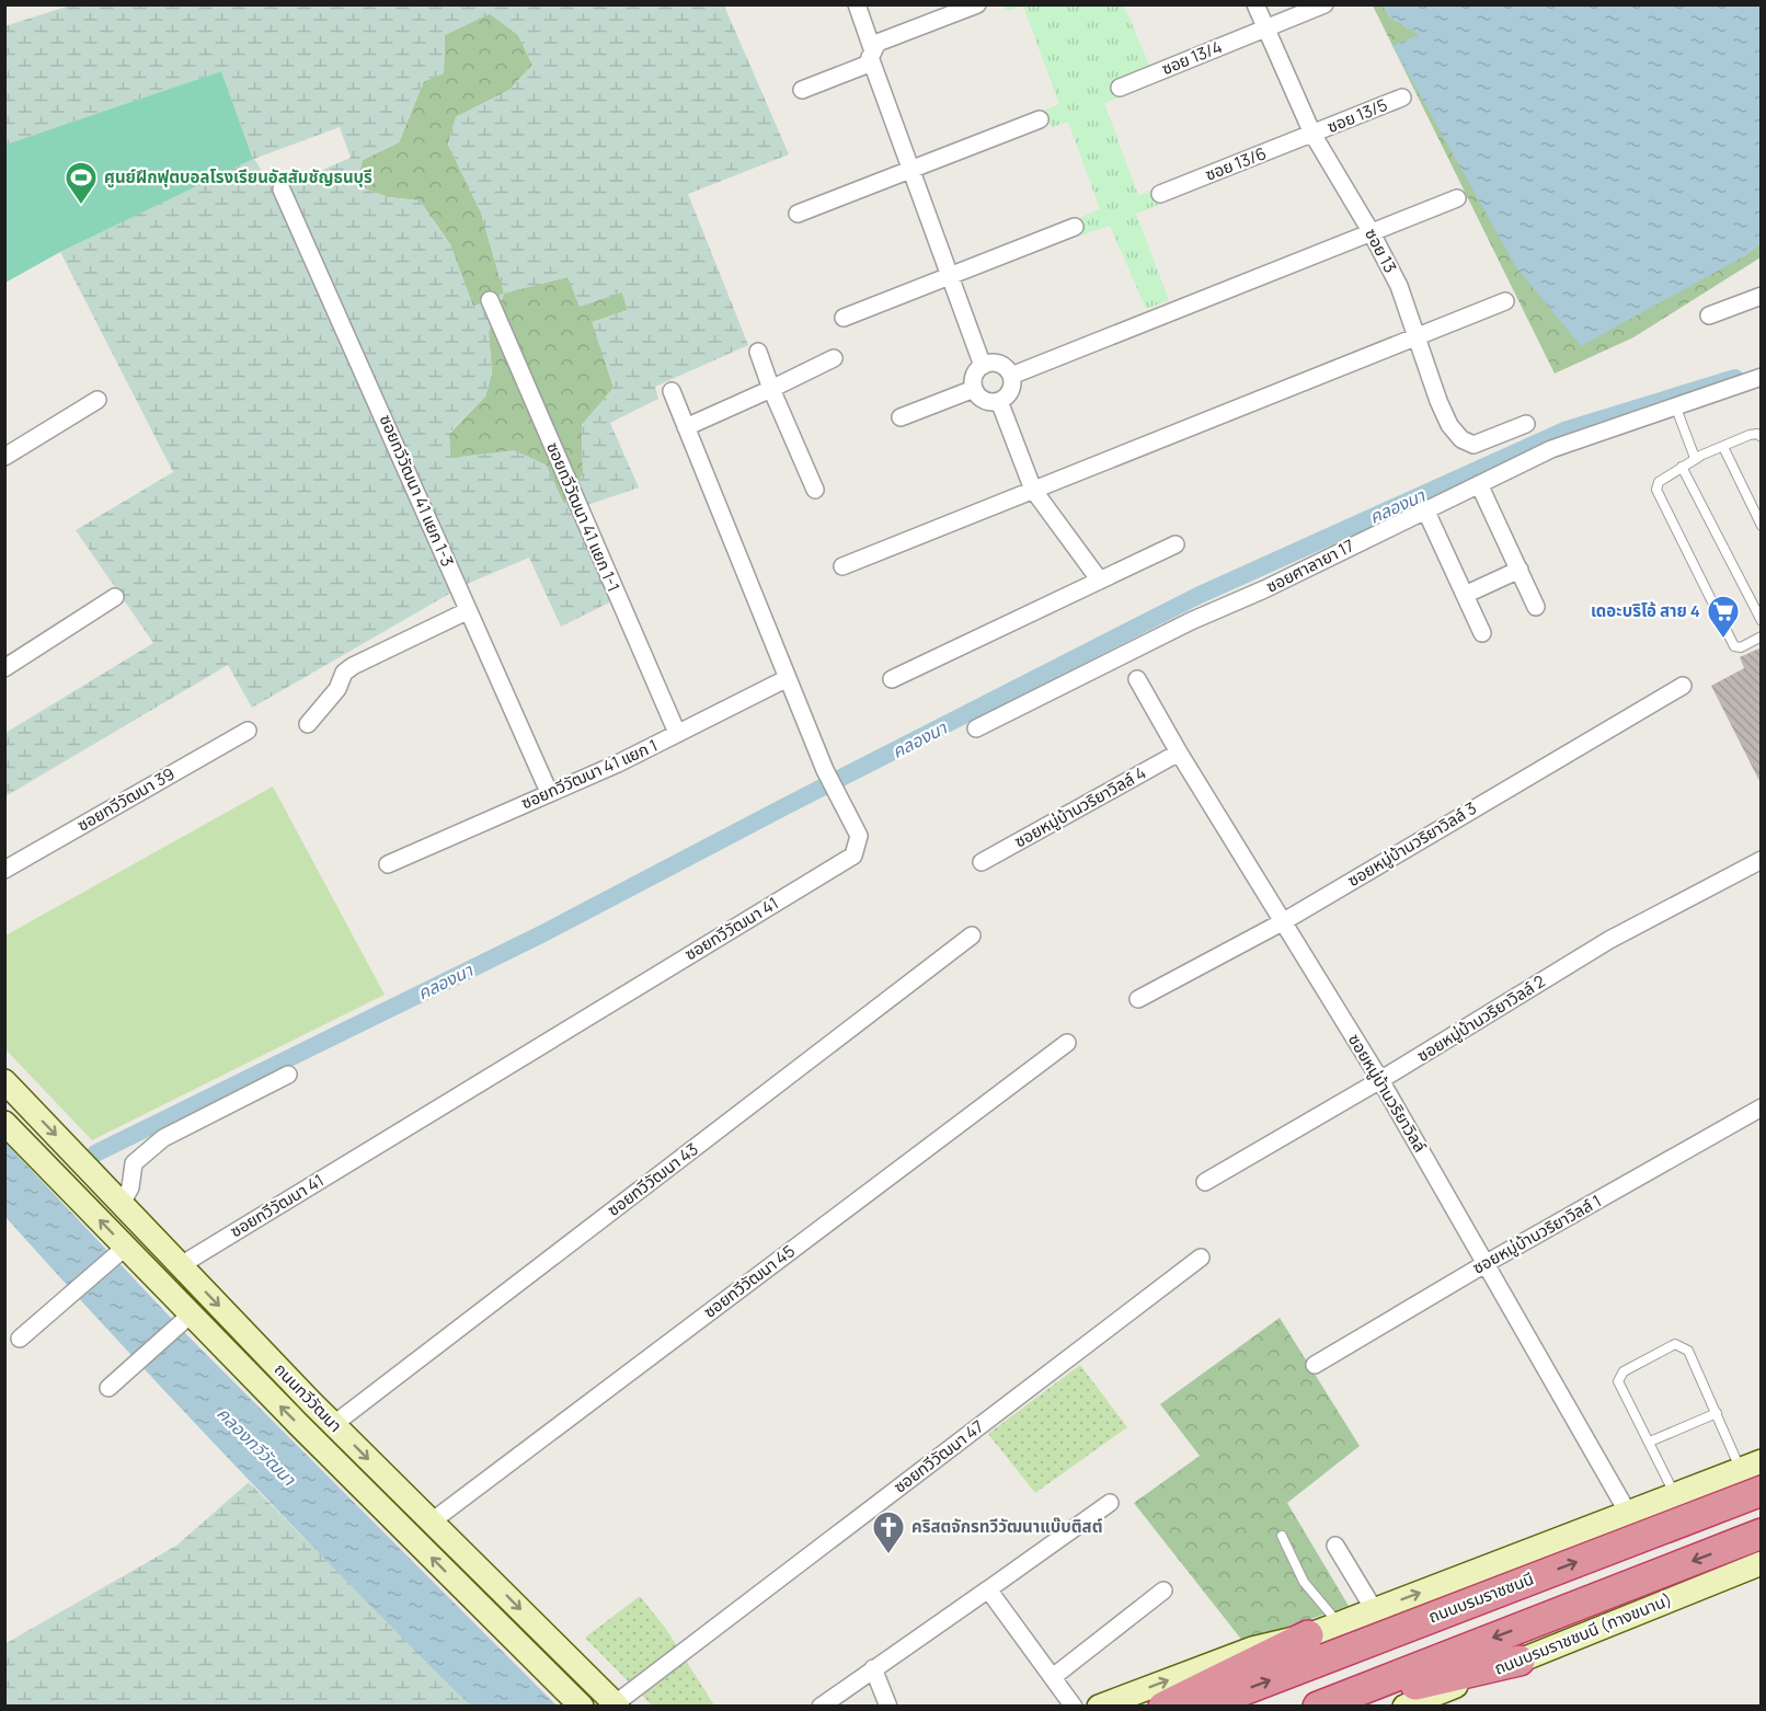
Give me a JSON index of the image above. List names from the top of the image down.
{
  "streets": {
    "highway": ["ถนนบรมราชชนนี"],
    "main road": ["ถนนทวีวัฒนา", "ถนนบรมราชชนนี (ทางขนาน)"],
    "street": [
      "ซอย 13/4",
      "ซอย 13/5",
      "ซอย 13/6",
      "ซอย 13",
      "ซอยทวีวัฒนา 41 แยก 1-3",
      "ซอยทวีวัฒนา 41 แยก 1-1",
      "ซอยศาลายา 17",
      "ซอยทวีวัฒนา 41 แยก 1",
      "ซอยทวีวัฒนา 39",
      "ซอยหมู่บ้านวริยาวิลล์ 4",
      "ซอยหมู่บ้านวริยาวิลล์ 3",
      "ซอยทวีวัฒนา 41",
      "ซอยหมู่บ้านวริยาวิลล์ 2",
      "ซอยหมู่บ้านวริยาวิลล์",
      "ซอยทวีวัฒนา 43",
      "ซอยหมู่บ้านวริยาวิลล์ 1",
      "ซอยทวีวัฒนา 45",
      "ซอยทวีวัฒนา 47"
    ]
  },
  "crossings": [
    ["ซอย 13/4", "ซอย 13"],
    ["ซอย 13/5", "ซอย 13/6"],
    ["ซอย 13/5", "ซอย 13"],
    ["ซอย 13/6", "ซอย 13"],
    ["ซอยทวีวัฒนา 41 แยก 1-3", "ซอยทวีวัฒนา 41 แยก 1"],
    ["ซอยทวีวัฒนา 41 แยก 1-1", "ซอยทวีวัฒนา 41 แยก 1"],
    ["ซอยทวีวัฒนา 41 แยก 1", "ซอยทวีวัฒนา 41"],
    ["ซอยหมู่บ้านวริยาวิลล์ 4", "ซอยหมู่บ้านวริยาวิลล์"],
    ["ซอยหมู่บ้านวริยาวิลล์ 3", "ซอยหมู่บ้านวริยาวิลล์"],
    ["ซอยทวีวัฒนา 41", "ถนนทวีวัฒนา"],
    ["ซอยหมู่บ้านวริยาวิลล์ 2", "ซอยหมู่บ้านวริยาวิลล์"],
    ["ซอยหมู่บ้านวริยาวิลล์", "ซอยหมู่บ้านวริยาวิลล์ 1"],
    ["ซอยหมู่บ้านวริยาวิลล์", "ถนนบรมราชชนนี"],
    ["ซอยทวีวัฒนา 43", "ถนนทวีวัฒนา"],
    ["ซอยทวีวัฒนา 45", "ถนนทวีวัฒนา"],
    ["ถนนทวีวัฒนา", "ซอยทวีวัฒนา 47"]
  ],
  "water": ["คลองนา", "คลองทวีวัฒนา"],
  "places": {
    "sports": ["ศูนย์ฝึกฟุตบอลโรงเรียนอัสสัมชัญธนบุรี"],
    "supermarket": ["เดอะบริโอ้ สาย 4"],
    "church": ["คริสตจักรทวีวัฒนาแบ๊บติสต์"]
  }
}
